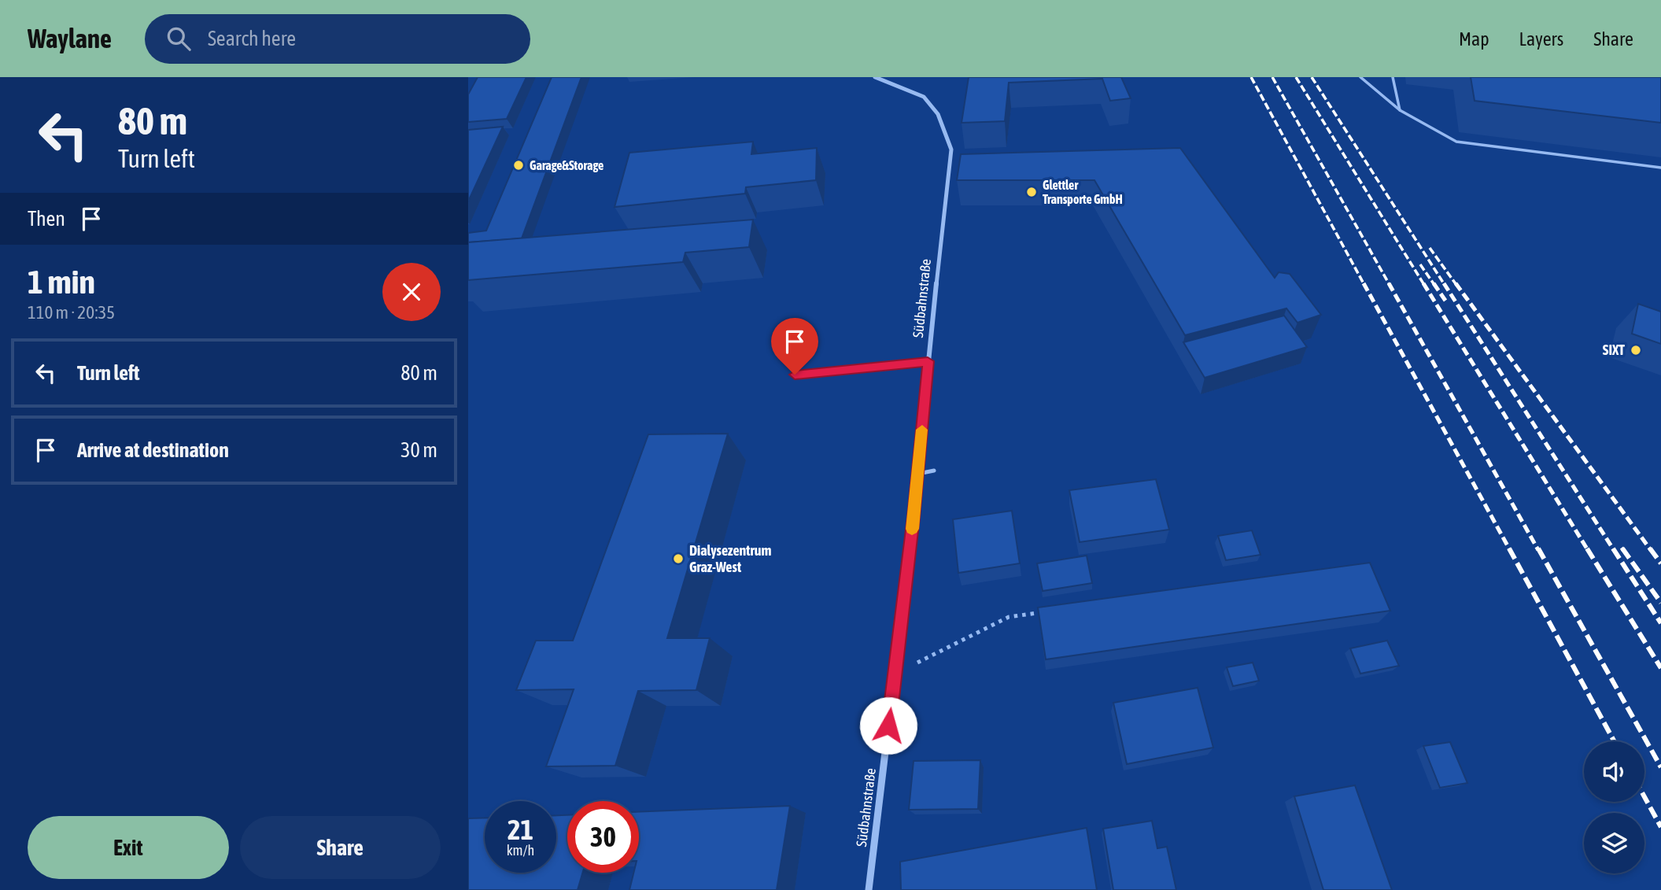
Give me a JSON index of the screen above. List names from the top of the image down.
{
  "streets": {
    "street": ["Südbahnstraße"]
  },
  "places": [
    "Garage&Storage",
    "Glettler Transporte GmbH",
    "SIXT",
    "Dialysezentrum Graz-West"
  ],
  "page": {
    "header": "Waylane",
    "search": "Search here",
    "nav": ["Map", "Layers", "Share"],
    "turn": ["80 m", "Turn left"],
    "then": "Then",
    "heading": ["1 min", "110 m · 20:35"],
    "list": [
      {
        "name": "Turn left",
        "value": "80 m"
      },
      {
        "name": "Arrive at destination",
        "value": "30 m"
      }
    ],
    "speed": "21 km/h",
    "limit": "30",
    "buttons": ["Exit", "Share"]
  }
}
